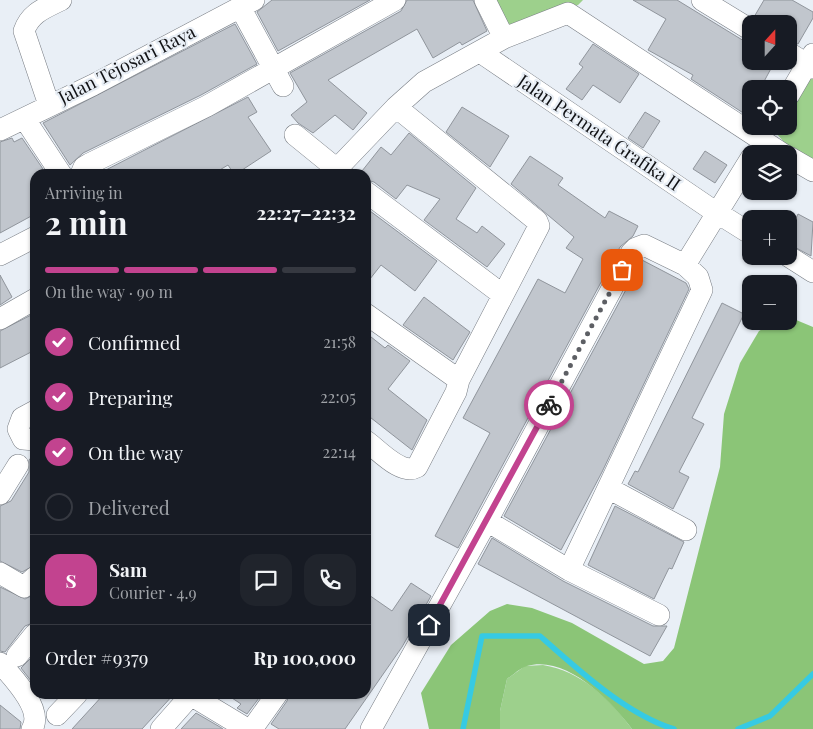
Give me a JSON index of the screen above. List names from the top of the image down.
{
  "streets": {
    "street": ["Jalan Tejosari Raya", "Jalan Permata Grafika II"]
  },
  "north": "top",
  "page": {
    "map_buttons": ["+", "−"],
    "heading": ["2 min", "Arriving in", "22:27–22:32"],
    "panel": [
      "Sam",
      "Courier · 4.9",
      "Order #9379",
      "Rp 100,000"
    ],
    "bar": "On the way · 90 m",
    "list": [
      ["Confirmed", "21:58"],
      ["Preparing", "22:05"],
      ["On the way", "22:14"],
      "Delivered"
    ],
    "round": "S"
  }
}
